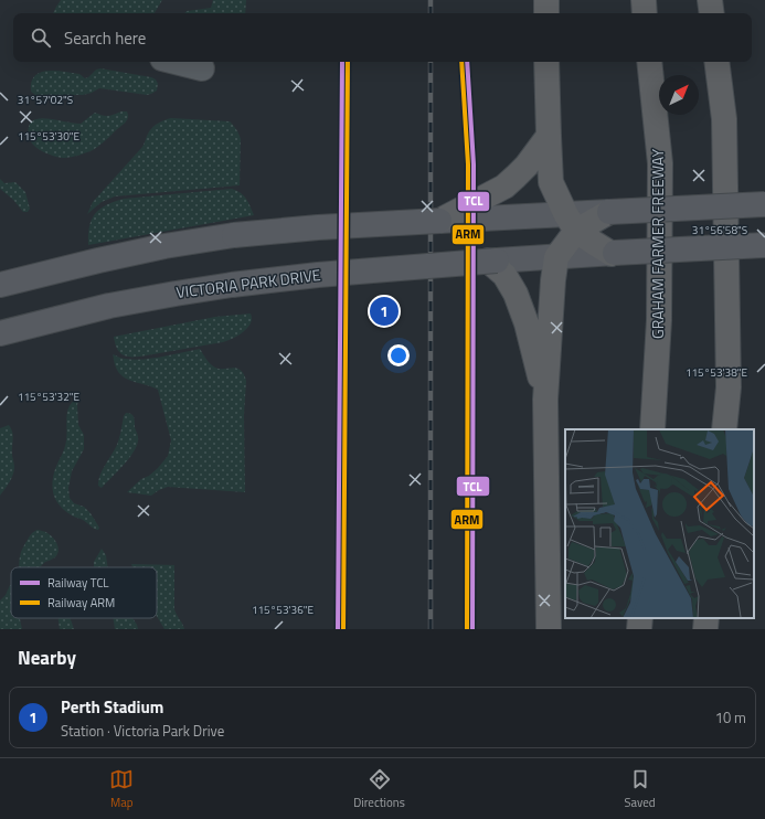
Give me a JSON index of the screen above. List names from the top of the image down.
{
  "streets": {
    "highway": ["GRAHAM FARMER FREEWAY"],
    "street": ["VICTORIA PARK DRIVE"]
  },
  "lines": ["rail line TCL", "rail line ARM"],
  "legend": ["Railway TCL", "Railway ARM"],
  "north": "top right",
  "page": {
    "search": "Search here",
    "pins": "1",
    "heading": "Nearby",
    "list": [
      {
        "mark": "1",
        "name": "Perth Stadium",
        "note": "Station · Victoria Park Drive",
        "value": "10 m"
      }
    ],
    "nav": ["Map", "Directions", "Saved"]
  },
  "coordinates": [
    "31°57'02\"S",
    "115°53'30\"E",
    "31°56'58\"S",
    "115°53'38\"E",
    "115°53'32\"E",
    "115°53'36\"E"
  ]
}
